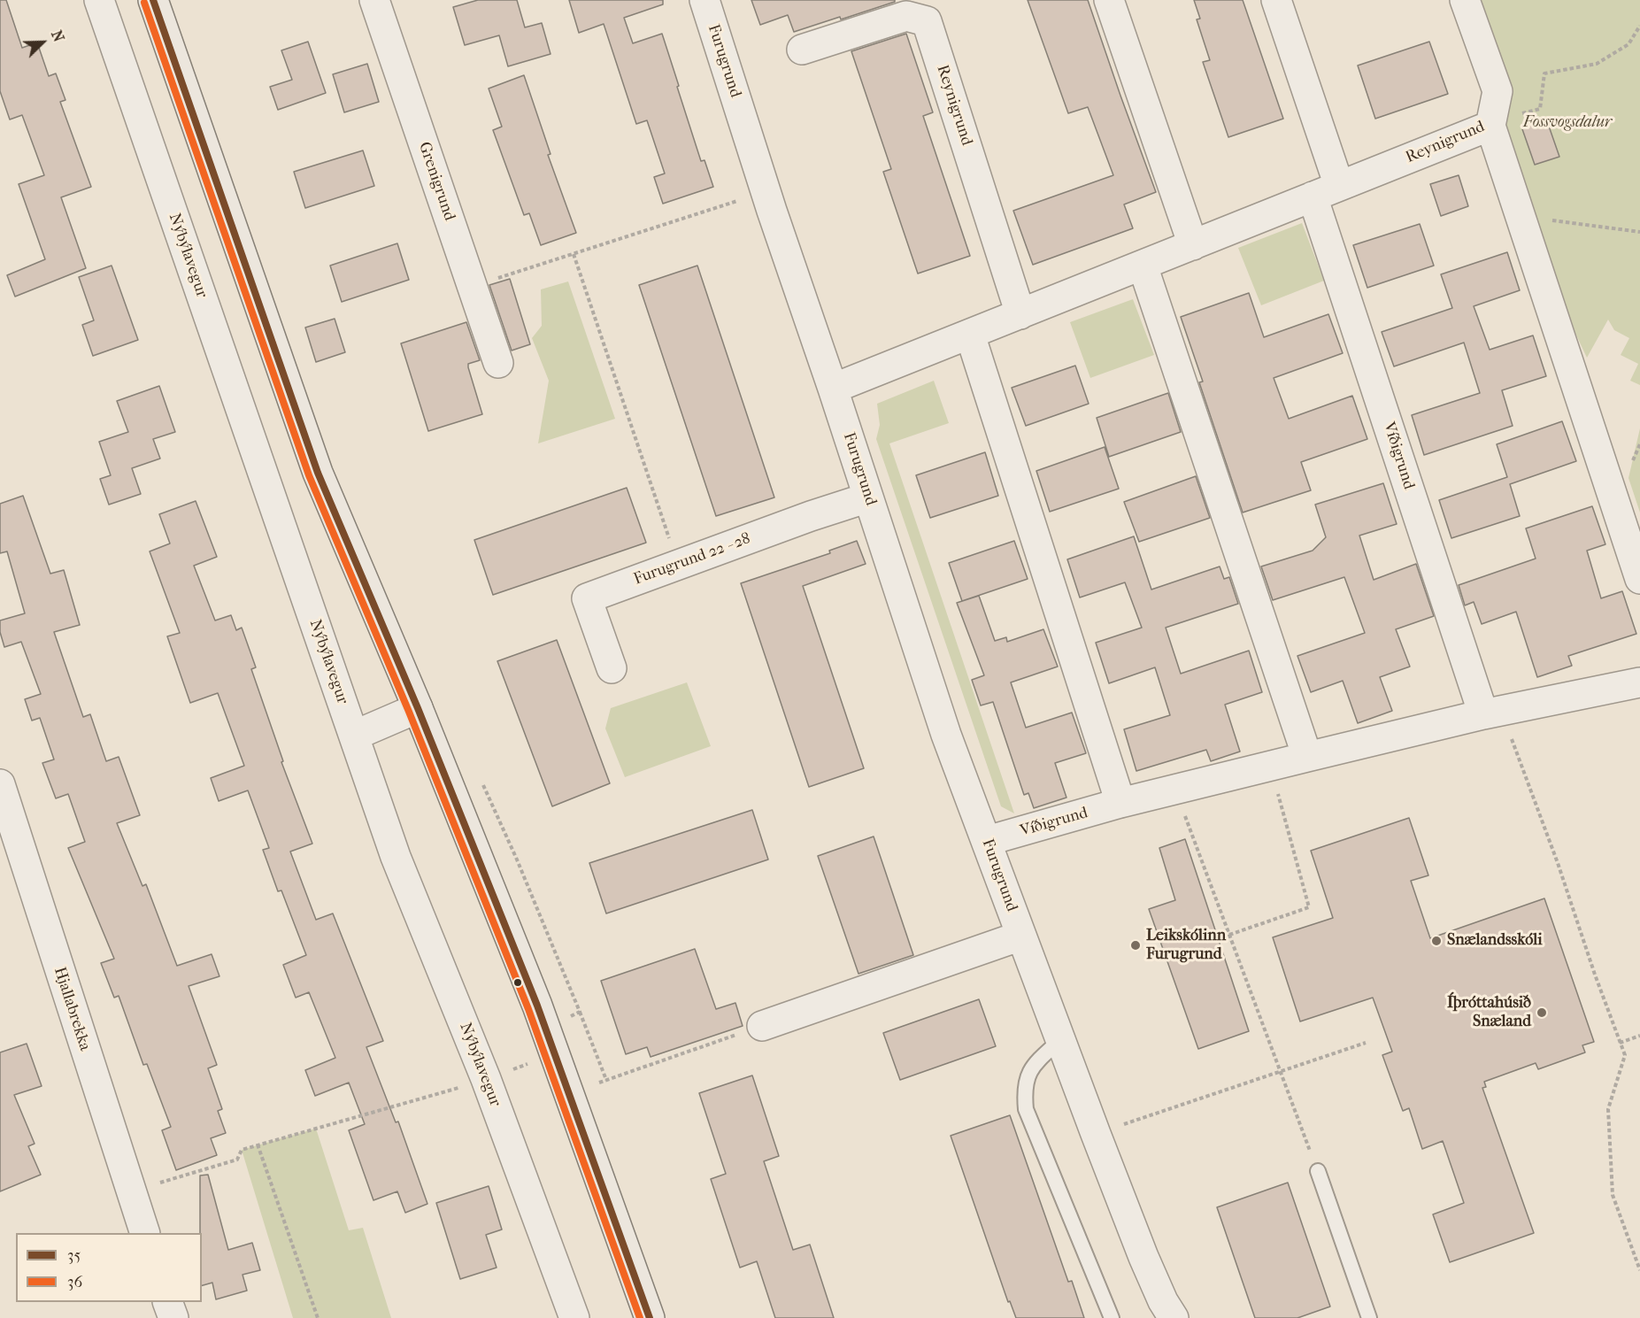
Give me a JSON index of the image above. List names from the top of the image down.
{
  "streets": {
    "street": [
      "Furugrund",
      "Reynigrund",
      "Grenigrund",
      "Nýbýlavegur",
      "Víðigrund",
      "Furugrund 22 - 28",
      "Hjallabrekka"
    ]
  },
  "crossings": [
    ["Furugrund", "Reynigrund"],
    ["Furugrund", "Víðigrund"],
    ["Furugrund", "Furugrund 22 - 28"],
    ["Reynigrund", "Víðigrund"]
  ],
  "parks": ["Fossvogsdalur"],
  "places": ["Snælandsskóli", "Leikskólinn Furugrund", "Íþróttahúsið Snæland"],
  "lines": ["transit line 35", "transit line 36"],
  "legend": ["35", "36"],
  "north": "top right"
}
